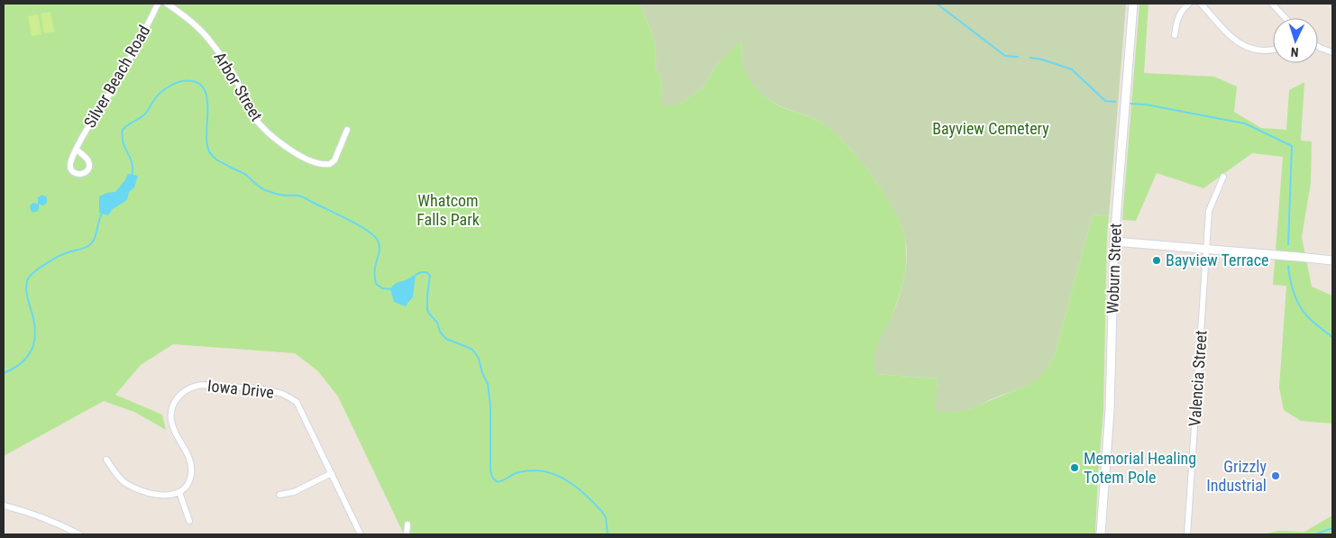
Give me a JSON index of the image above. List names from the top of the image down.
{
  "streets": {
    "street": [
      "Silver Beach Road",
      "Arbor Street",
      "Woburn Street",
      "Valencia Street",
      "Iowa Drive"
    ]
  },
  "parks": ["Bayview Cemetery", "Whatcom Falls Park"],
  "places": ["Bayview Terrace", "Memorial Healing Totem Pole", "Grizzly Industrial"],
  "north": "bottom"
}
